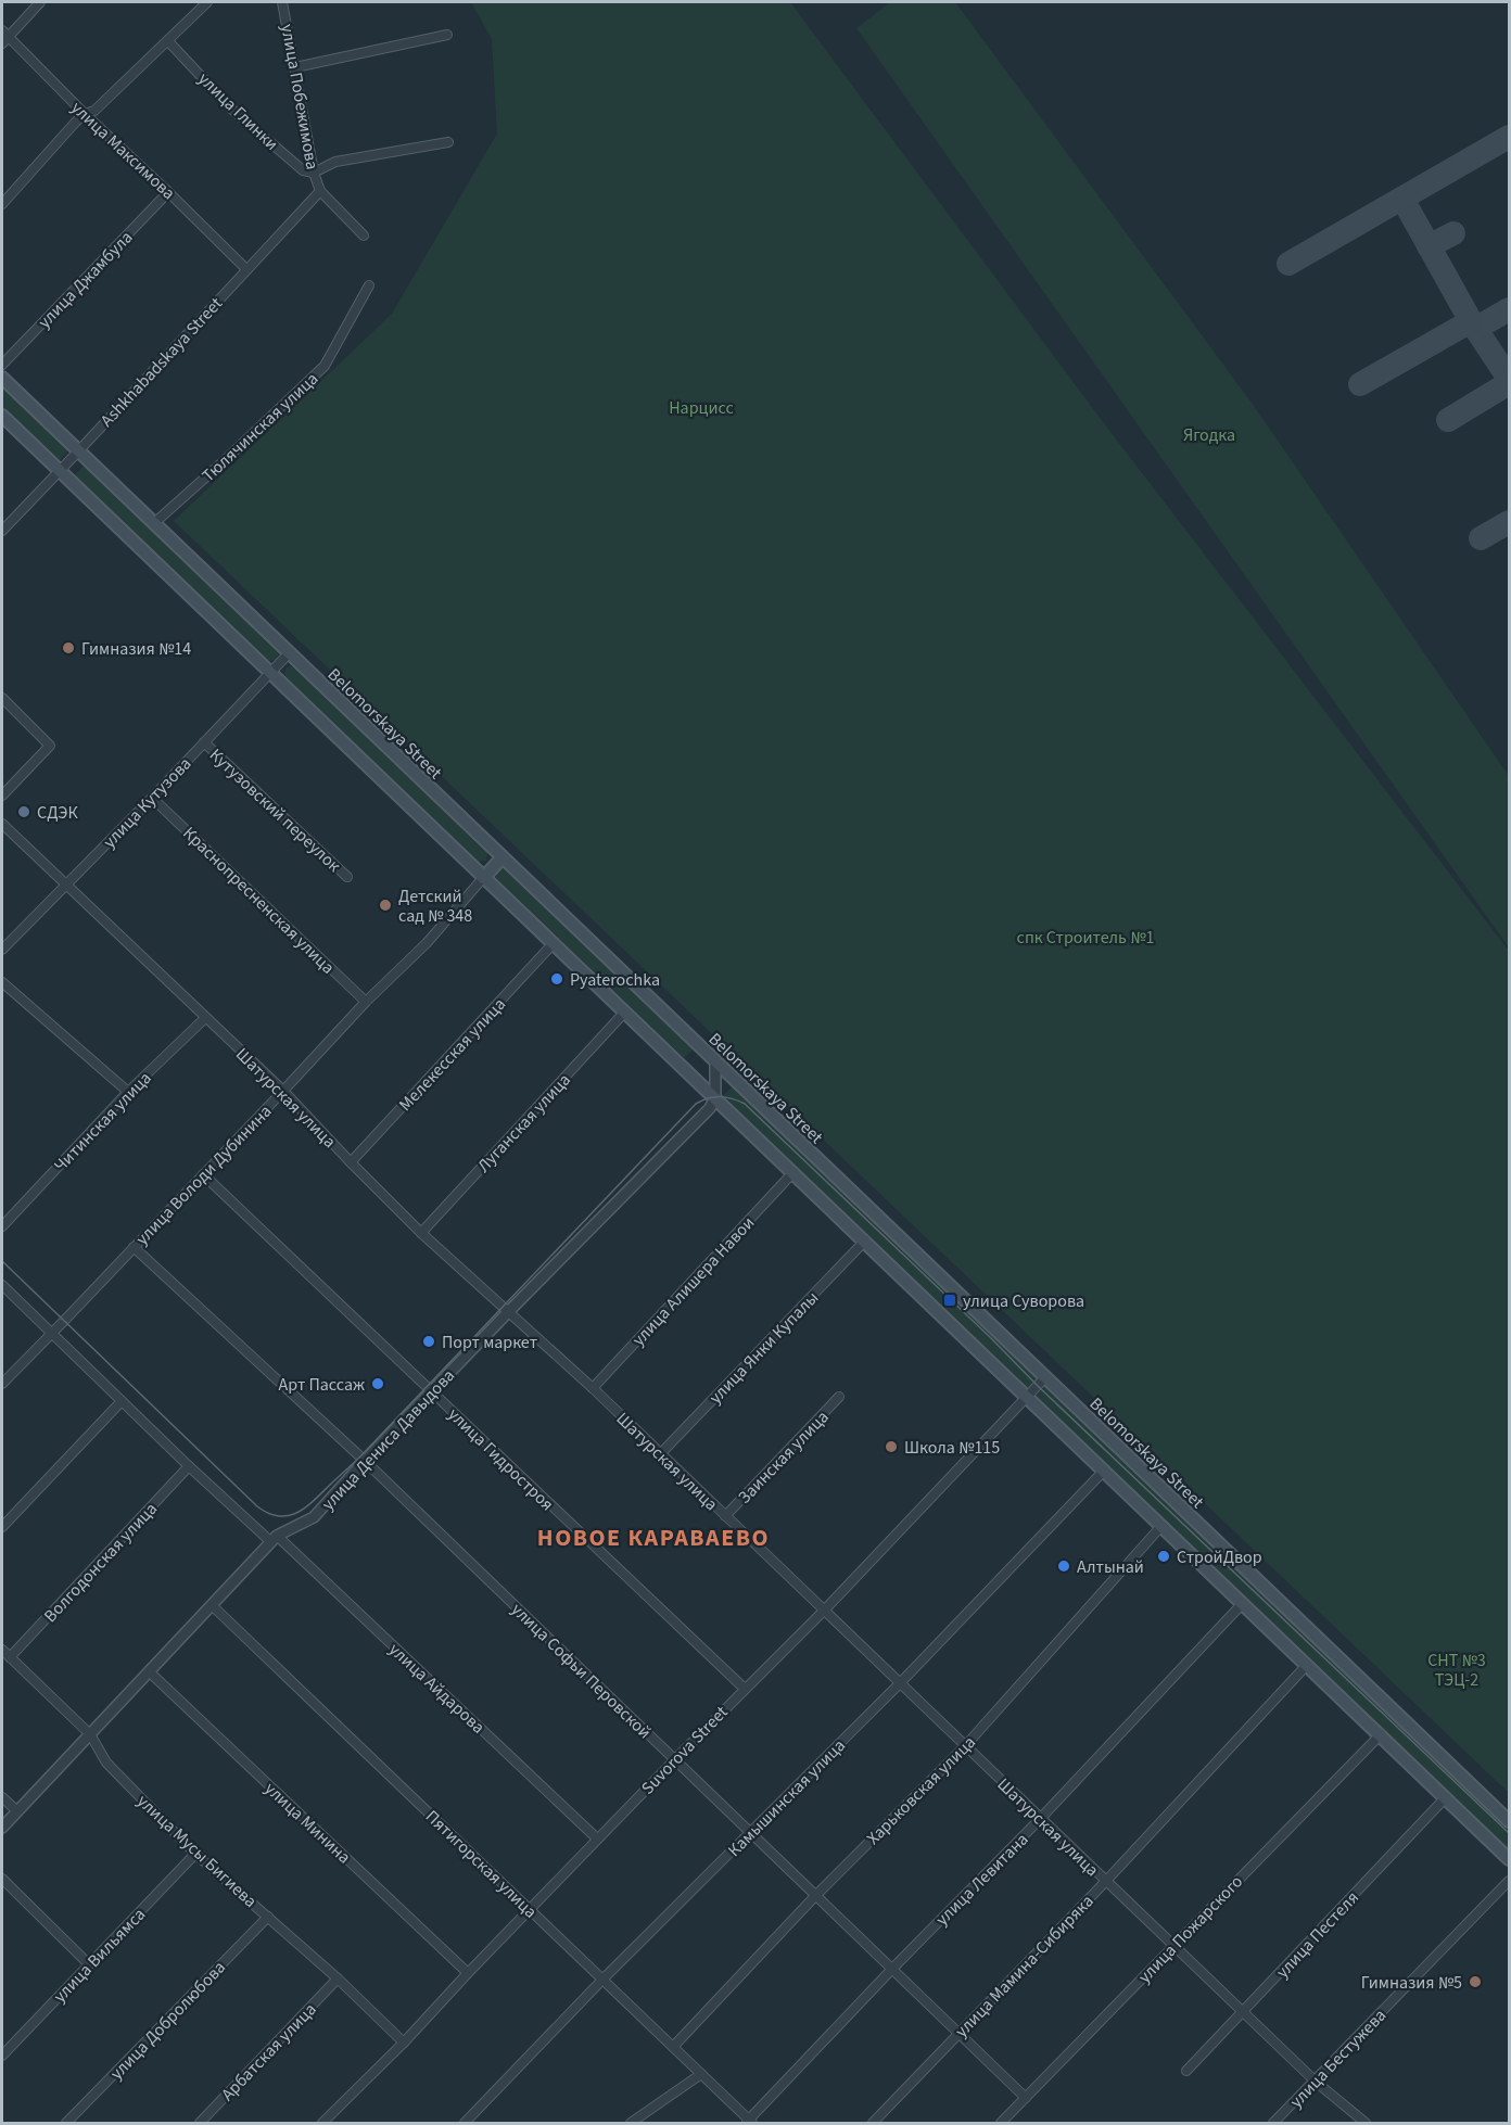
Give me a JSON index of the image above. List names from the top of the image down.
{
  "streets": {
    "main road": ["Belomorskaya Street"],
    "street": [
      "улица Побежимова",
      "улица Глинки",
      "улица Максимова",
      "улица Джамбула",
      "Ashkhabadskaya Street",
      "Тюлячинская улица",
      "улица Кутузова",
      "Кутузовский переулок",
      "Краснопресненская улица",
      "Мелекесская улица",
      "Шатурская улица",
      "Читинская улица",
      "Луганская улица",
      "улица Володи Дубинина",
      "улица Алишера Навои",
      "улица Янки Купалы",
      "улица Дениса Давыдова",
      "Заинская улица",
      "улица Гидростроя",
      "Волгодонская улица",
      "улица Софьи Перовской",
      "улица Айдарова",
      "Suvorova Street",
      "Харьковская улица",
      "Камышинская улица",
      "улица Минина",
      "улица Мусы Бигиева",
      "Пятигорская улица",
      "улица Левитана",
      "улица Пожарского",
      "улица Пестеля",
      "улица Вильямса",
      "улица Мамина-Сибиряка",
      "улица Добролюбова",
      "Арбатская улица",
      "улица Бестужева"
    ]
  },
  "crossings": [
    ["улица Побежимова", "улица Глинки"],
    ["улица Побежимова", "Ashkhabadskaya Street"],
    ["улица Максимова", "улица Джамбула"],
    ["улица Максимова", "Ashkhabadskaya Street"],
    ["Ashkhabadskaya Street", "Belomorskaya Street"],
    ["Тюлячинская улица", "Belomorskaya Street"],
    ["Belomorskaya Street", "улица Кутузова"],
    ["Belomorskaya Street", "Suvorova Street"],
    ["улица Кутузова", "Кутузовский переулок"],
    ["улица Кутузова", "Краснопресненская улица"],
    ["улица Кутузова", "Шатурская улица"],
    ["Краснопресненская улица", "улица Володи Дубинина"],
    ["Мелекесская улица", "Шатурская улица"],
    ["Шатурская улица", "Читинская улица"],
    ["Шатурская улица", "Луганская улица"],
    ["Шатурская улица", "улица Володи Дубинина"],
    ["Шатурская улица", "улица Алишера Навои"],
    ["Шатурская улица", "улица Янки Купалы"],
    ["Шатурская улица", "улица Дениса Давыдова"],
    ["Шатурская улица", "Заинская улица"],
    ["Шатурская улица", "Suvorova Street"],
    ["Шатурская улица", "Харьковская улица"],
    ["Шатурская улица", "Камышинская улица"],
    ["Шатурская улица", "улица Левитана"],
    ["Шатурская улица", "улица Пожарского"],
    ["Шатурская улица", "улица Пестеля"],
    ["Шатурская улица", "улица Мамина-Сибиряка"],
    ["Шатурская улица", "улица Бестужева"],
    ["улица Володи Дубинина", "улица Гидростроя"],
    ["улица Володи Дубинина", "улица Софьи Перовской"],
    ["улица Володи Дубинина", "улица Айдарова"],
    ["улица Дениса Давыдова", "улица Гидростроя"],
    ["улица Дениса Давыдова", "улица Софьи Перовской"],
    ["улица Дениса Давыдова", "улица Айдарова"],
    ["улица Дениса Давыдова", "улица Минина"],
    ["улица Дениса Давыдова", "улица Мусы Бигиева"],
    ["улица Дениса Давыдова", "Пятигорская улица"],
    ["улица Гидростроя", "Suvorova Street"],
    ["Волгодонская улица", "улица Айдарова"],
    ["Волгодонская улица", "улица Мусы Бигиева"],
    ["улица Софьи Перовской", "Suvorova Street"],
    ["улица Софьи Перовской", "Харьковская улица"],
    ["улица Софьи Перовской", "Камышинская улица"],
    ["улица Софьи Перовской", "улица Левитана"],
    ["улица Софьи Перовской", "улица Пожарского"],
    ["улица Софьи Перовской", "улица Мамина-Сибиряка"],
    ["улица Айдарова", "Suvorova Street"],
    ["Suvorova Street", "улица Минина"],
    ["Suvorova Street", "улица Мусы Бигиева"],
    ["Suvorova Street", "Пятигорская улица"],
    ["Харьковская улица", "Пятигорская улица"],
    ["Камышинская улица", "Пятигорская улица"],
    ["улица Мусы Бигиева", "улица Вильямса"],
    ["улица Мусы Бигиева", "улица Добролюбова"],
    ["улица Мусы Бигиева", "Арбатская улица"],
    ["Пятигорская улица", "улица Левитана"]
  ],
  "districts": ["НОВОЕ КАРАВАЕВО"],
  "parks": [
    "Нарцисс",
    "Ягодка",
    "спк Строитель №1",
    "СНТ №3 ТЭЦ-2"
  ],
  "places": {
    "other": [
      "Гимназия №14",
      "СДЭК",
      "Детский сад № 348",
      "Pyaterochka",
      "Порт маркет",
      "Арт Пассаж",
      "Школа №115",
      "СтройДвор",
      "Алтынай",
      "Гимназия №5"
    ],
    "transit": ["улица Суворова"]
  }
}
